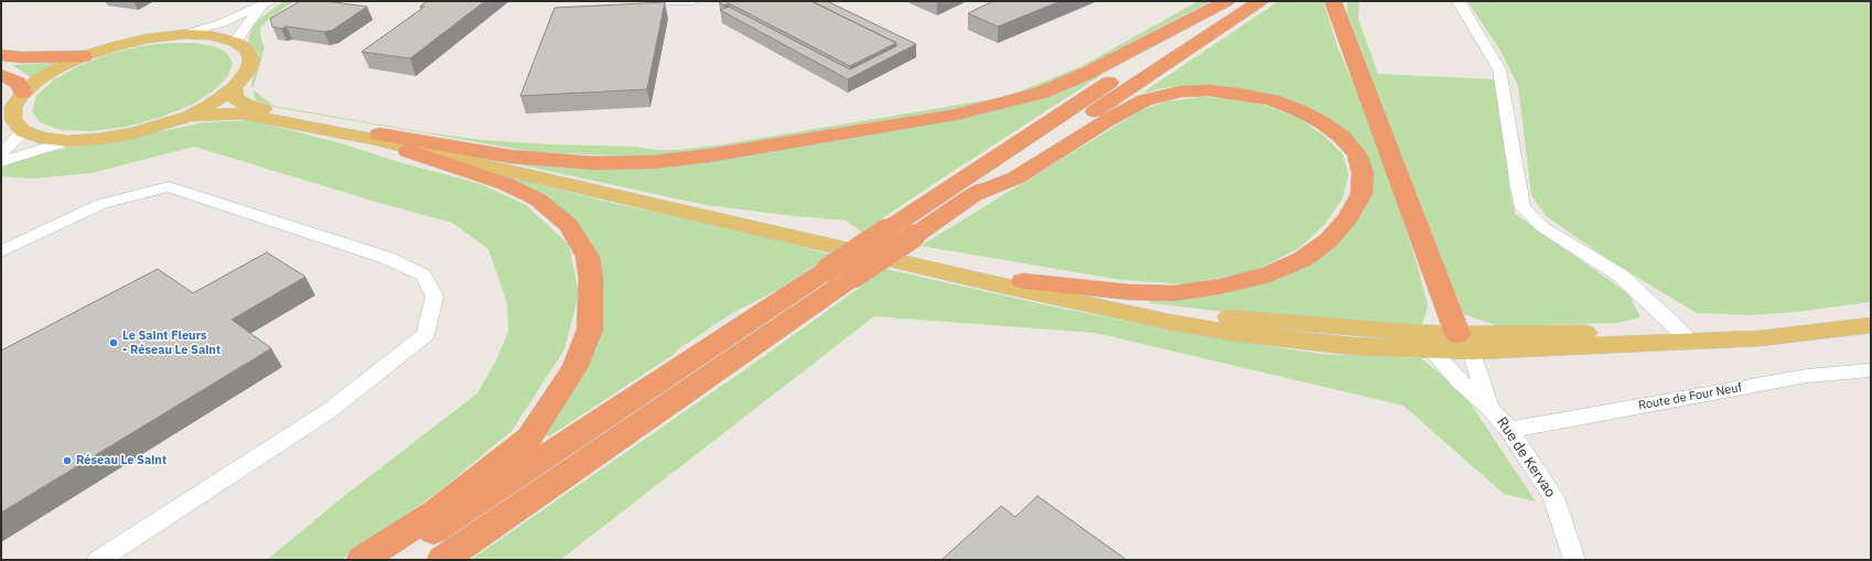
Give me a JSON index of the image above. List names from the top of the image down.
{
  "streets": {
    "street": ["Route de Four Neuf", "Rue de Kervao"]
  },
  "crossings": [
    ["Route de Four Neuf", "Rue de Kervao"]
  ],
  "places": ["Le Saint Fleurs - Réseau Le Saint", "Réseau Le Saint"]
}
